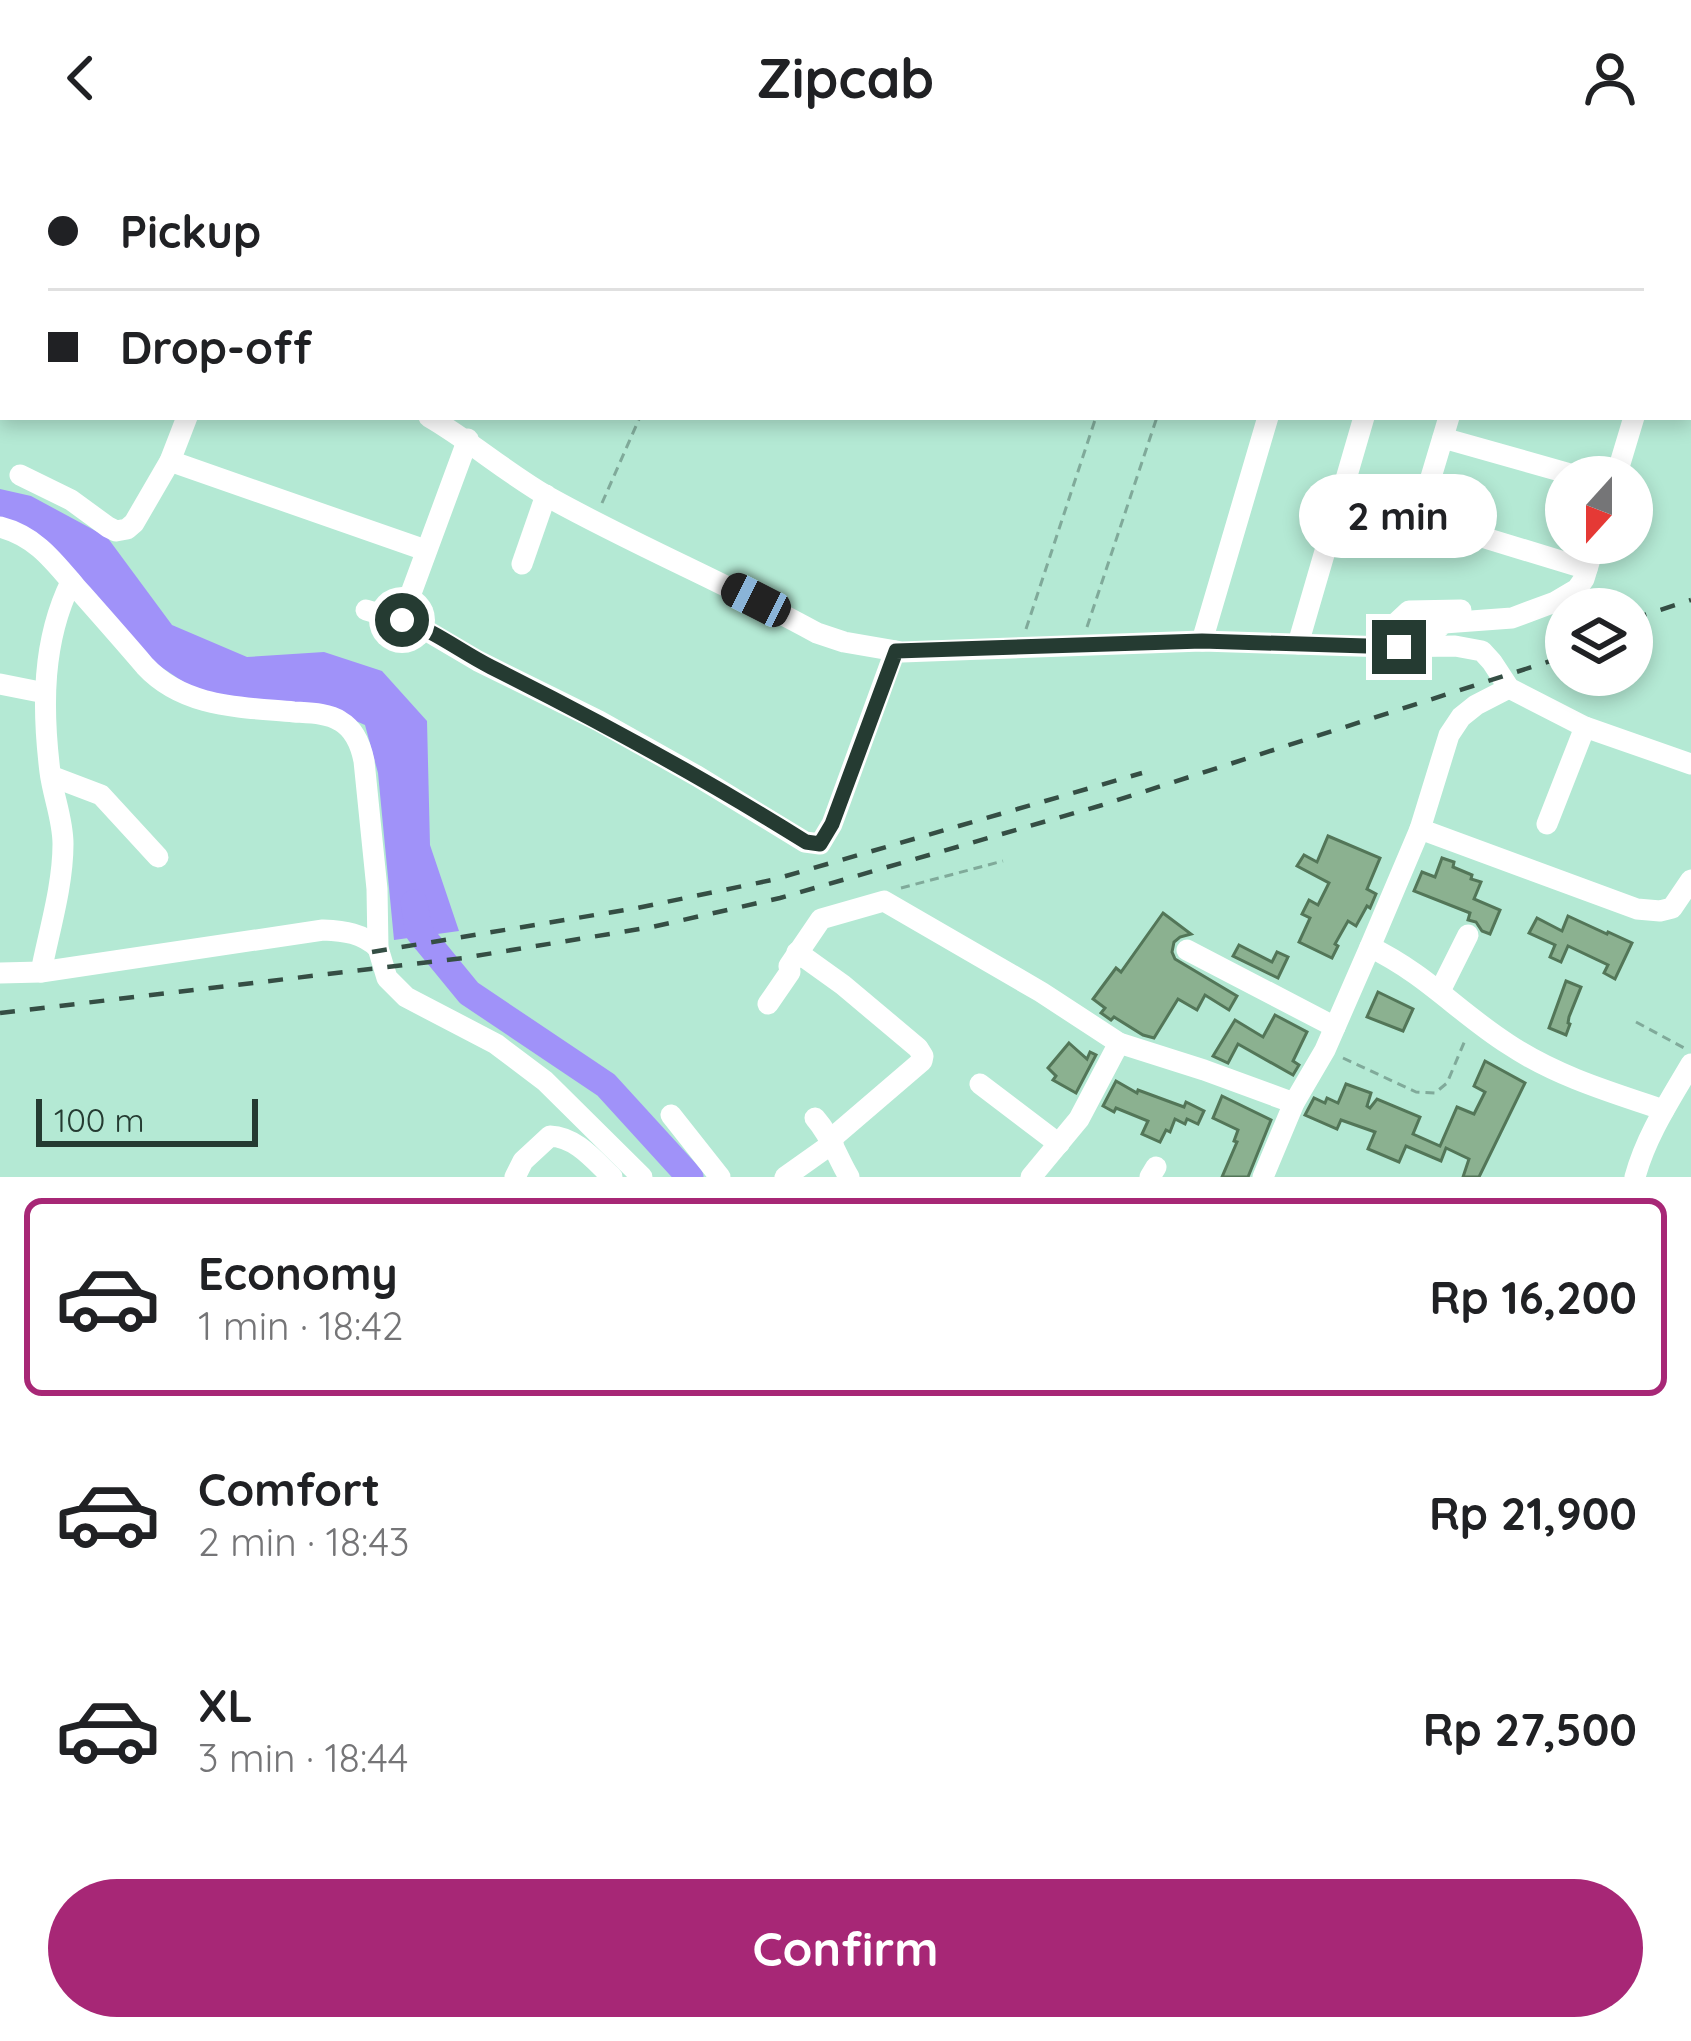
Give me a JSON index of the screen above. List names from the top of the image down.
{
  "scale_bar": "100 m",
  "north": "bottom",
  "page": {
    "header": "Zipcab",
    "banner": ["Pickup", "Drop-off"],
    "bubble": "2 min",
    "scale": "100 m",
    "list": [
      {
        "name": "Economy",
        "note": "1 min · 18:42",
        "value": "Rp 16,200"
      },
      {
        "name": "Comfort",
        "note": "2 min · 18:43",
        "value": "Rp 21,900"
      },
      {
        "name": "XL",
        "note": "3 min · 18:44",
        "value": "Rp 27,500"
      }
    ],
    "buttons": "Confirm"
  }
}
